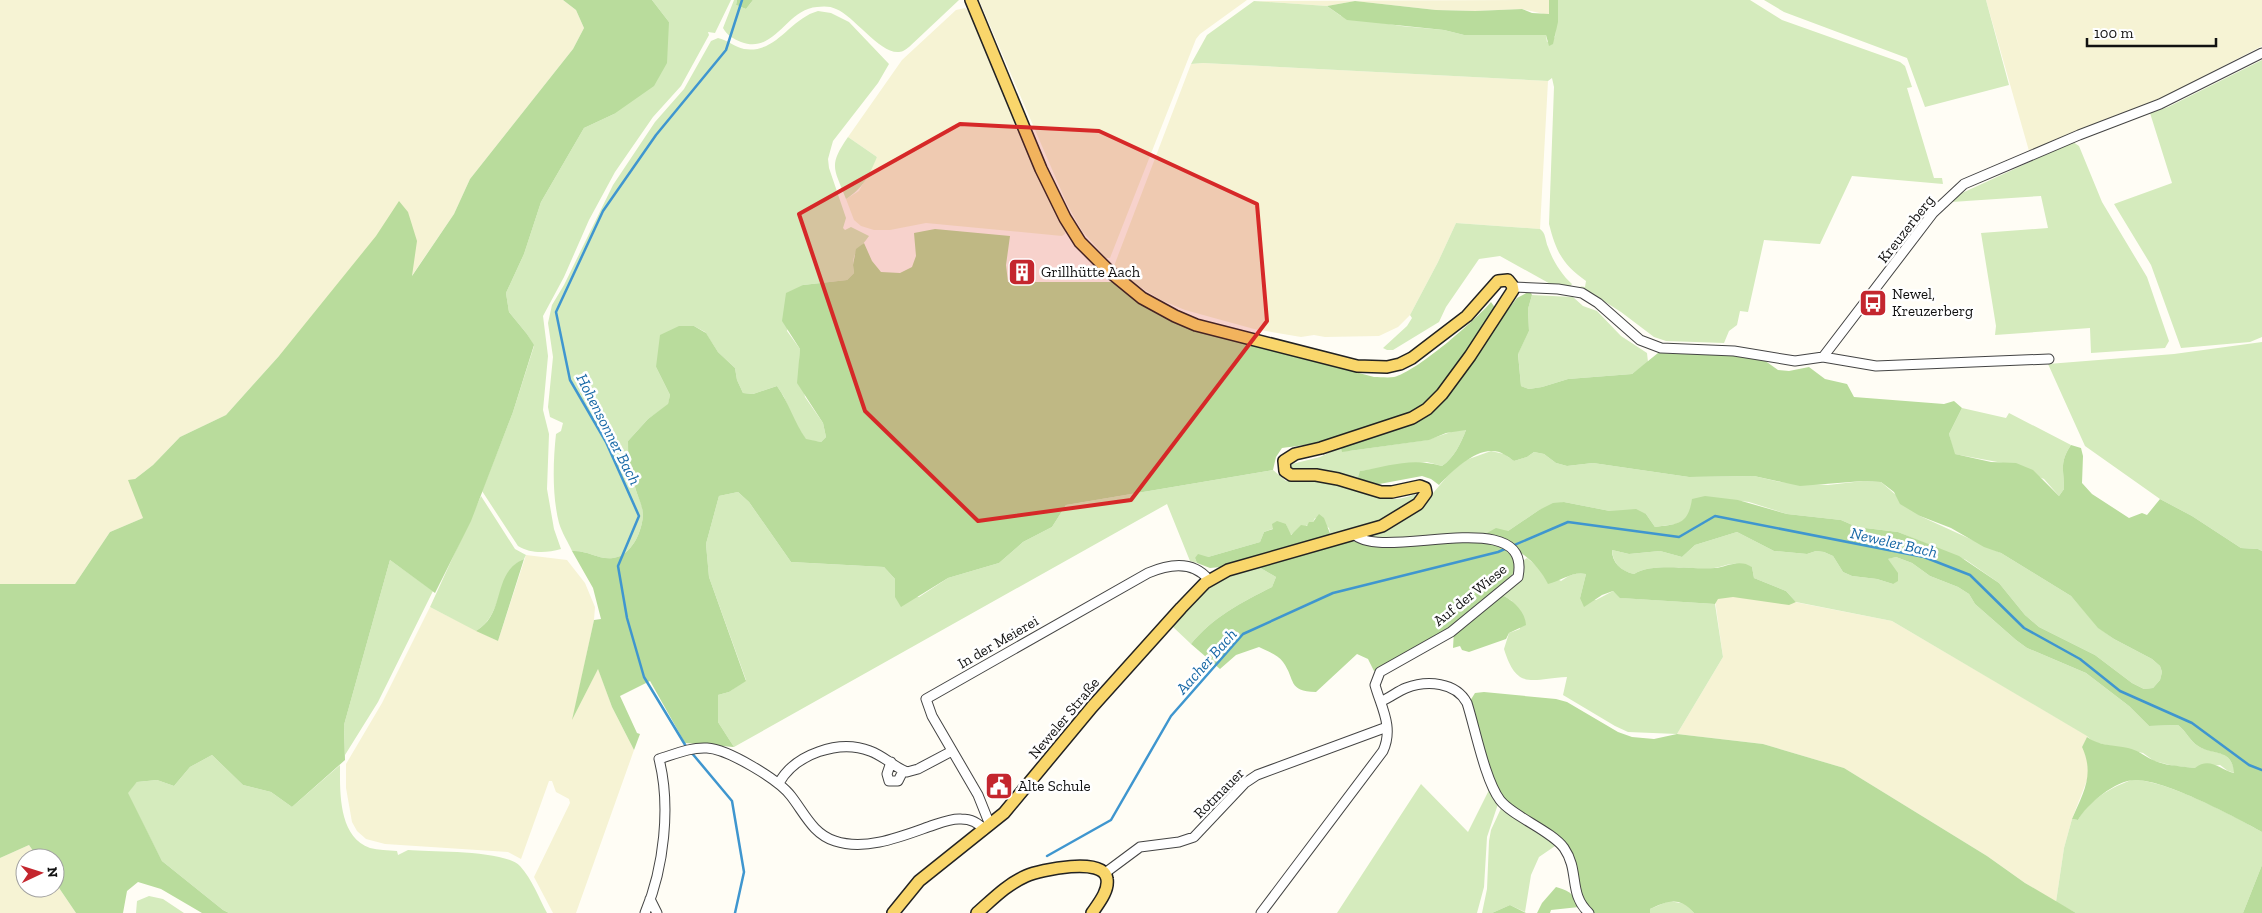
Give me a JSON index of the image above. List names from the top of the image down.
{
  "streets": {
    "main road": ["Neweler Straße"],
    "street": [
      "Kreuzerberg",
      "Auf der Wiese",
      "In der Meierei",
      "Rotmauer"
    ]
  },
  "crossings": [
    ["Auf der Wiese", "Neweler Straße"],
    ["Auf der Wiese", "Rotmauer"],
    ["In der Meierei", "Neweler Straße"]
  ],
  "water": ["Hohensonner Bach", "Neweler Bach", "Aacher Bach"],
  "places": {
    "building": ["Grillhütte Aach"],
    "bus stop": ["Newel, Kreuzerberg"],
    "public building": ["Alte Schule"]
  },
  "scale_bar": "100 m",
  "north": "right"
}
